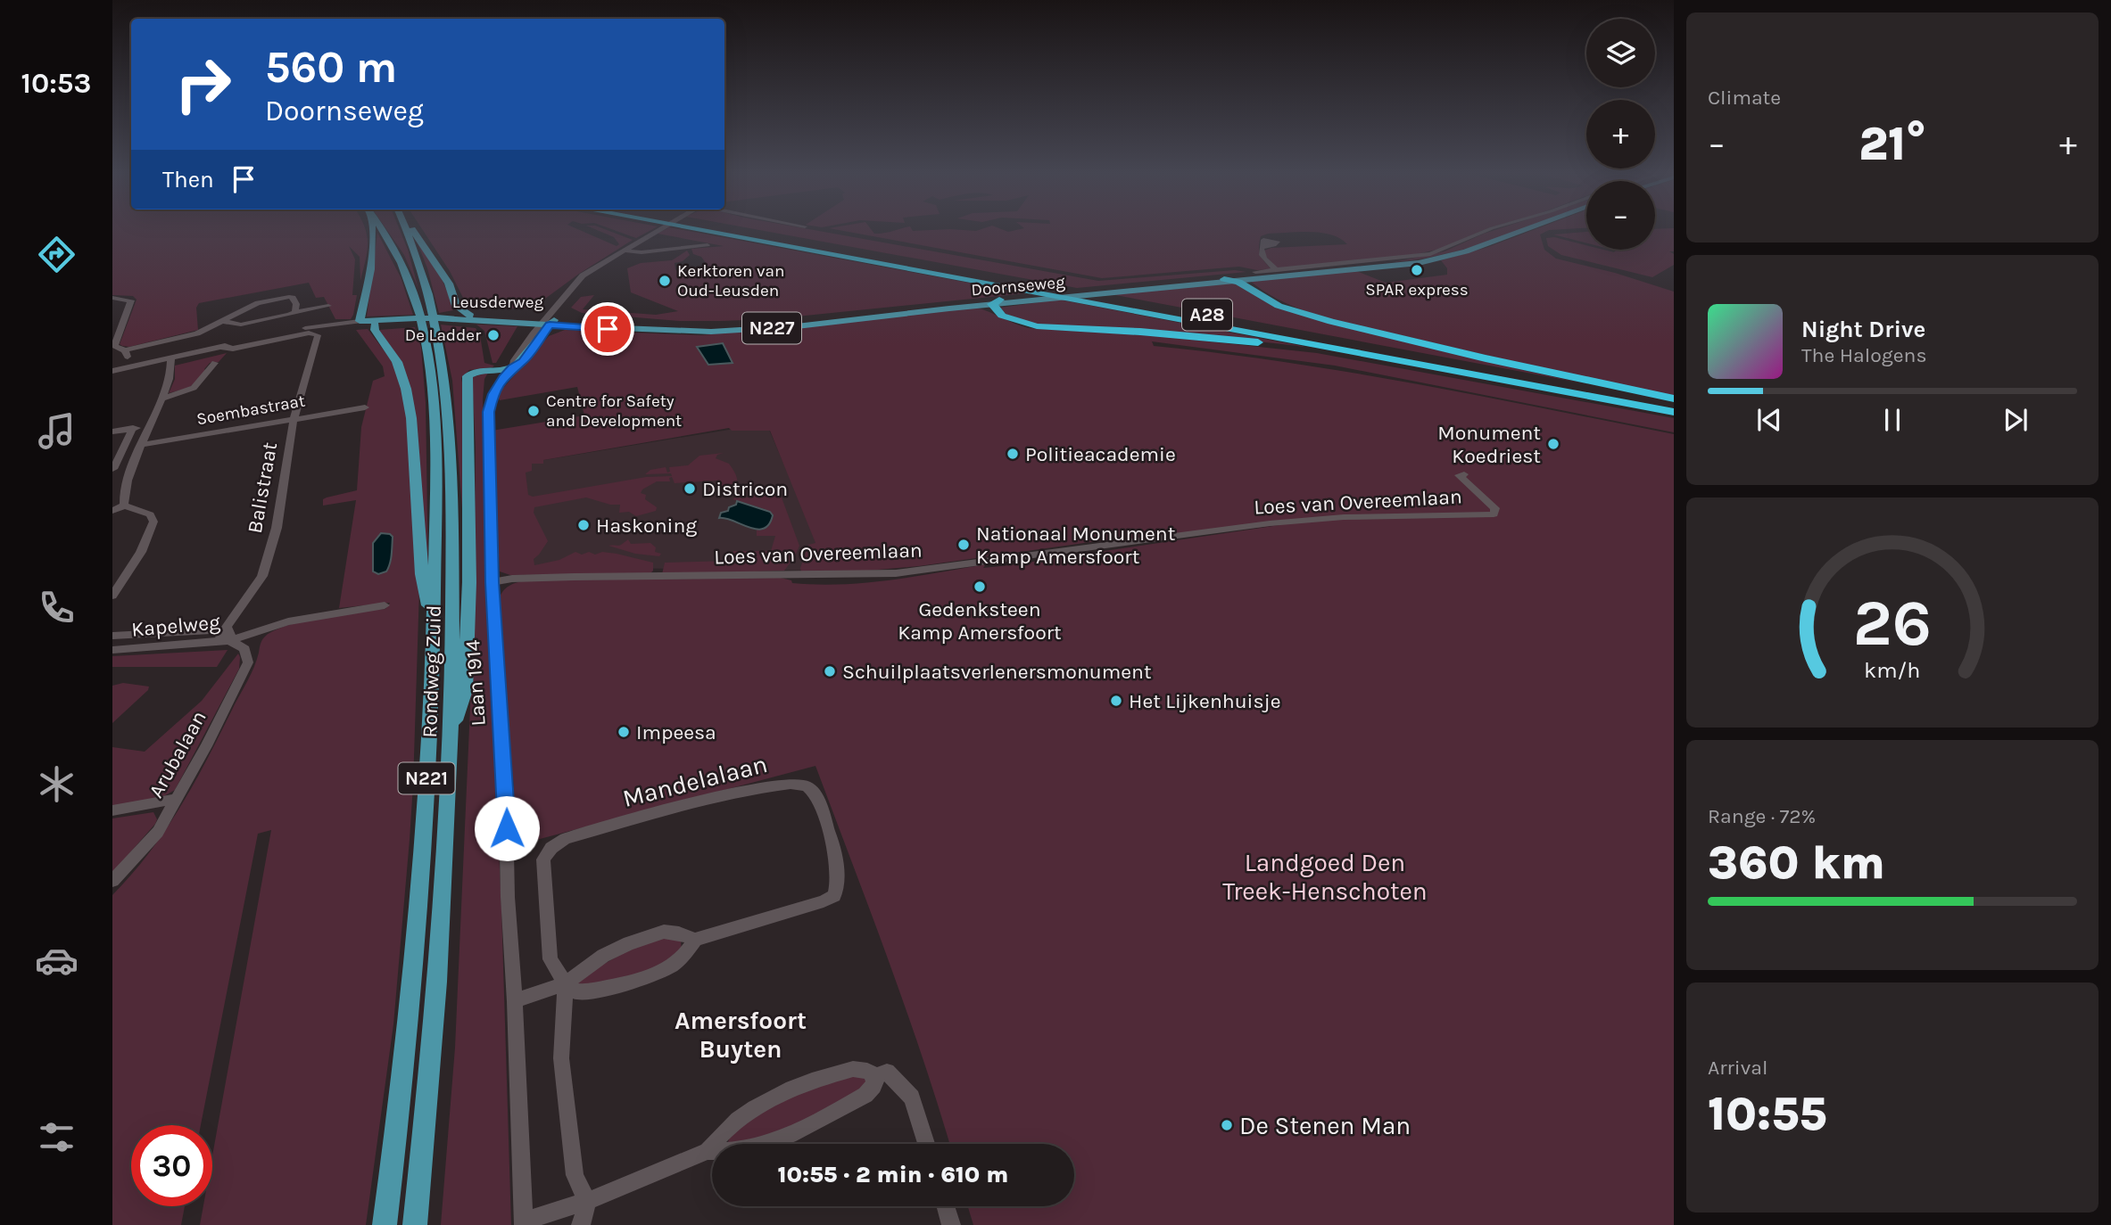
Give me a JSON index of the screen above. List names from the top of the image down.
{
  "streets": {
    "highway": ["A28"],
    "main road": [
      "Doornseweg",
      "Leusderweg",
      "N227",
      "Rondweg Zuid",
      "Laan 1914",
      "N221"
    ],
    "street": [
      "Soembastraat",
      "Balistraat",
      "Loes van Overeemlaan",
      "Kapelweg",
      "Arubalaan",
      "Mandelalaan"
    ]
  },
  "crossings": [
    ["Doornseweg", "Leusderweg"],
    ["Doornseweg", "A28"],
    ["Doornseweg", "Laan 1914"],
    ["Leusderweg", "Balistraat"],
    ["Leusderweg", "Rondweg Zuid"],
    ["Leusderweg", "Laan 1914"],
    ["Leusderweg", "N221"],
    ["Soembastraat", "Balistraat"],
    ["Balistraat", "Kapelweg"],
    ["Balistraat", "Arubalaan"],
    ["Loes van Overeemlaan", "Laan 1914"],
    ["Kapelweg", "Arubalaan"],
    ["Rondweg Zuid", "N221"],
    ["Laan 1914", "N221"]
  ],
  "districts": ["Amersfoort Buyten"],
  "parks": ["Landgoed Den Treek-Henschoten"],
  "places": [
    "SPAR express",
    "Kerktoren van Oud-Leusden",
    "De Ladder",
    "Centre for Safety and Development",
    "Monument Koedriest",
    "Politieacademie",
    "Districon",
    "Haskoning",
    "Nationaal Monument Kamp Amersfoort",
    "Gedenksteen Kamp Amersfoort",
    "Schuilplaatsverlenersmonument",
    "Het Lijkenhuisje",
    "Impeesa",
    "De Stenen Man"
  ],
  "page": {
    "tabs": "10:53",
    "tile": [
      "Climate",
      ["Range · 72%", "360 km"],
      ["Arrival", "10:55"]
    ],
    "map_buttons": ["+", "−"],
    "turn": ["560 m", "Doornseweg"],
    "heat": ["−", "21°", "+"],
    "then": "Then",
    "song": ["Night Drive", "The Halogens"],
    "limit": "30",
    "trip": "10:55 · 2 min · 610 m",
    "gauge": ["26", "km/h"]
  }
}
